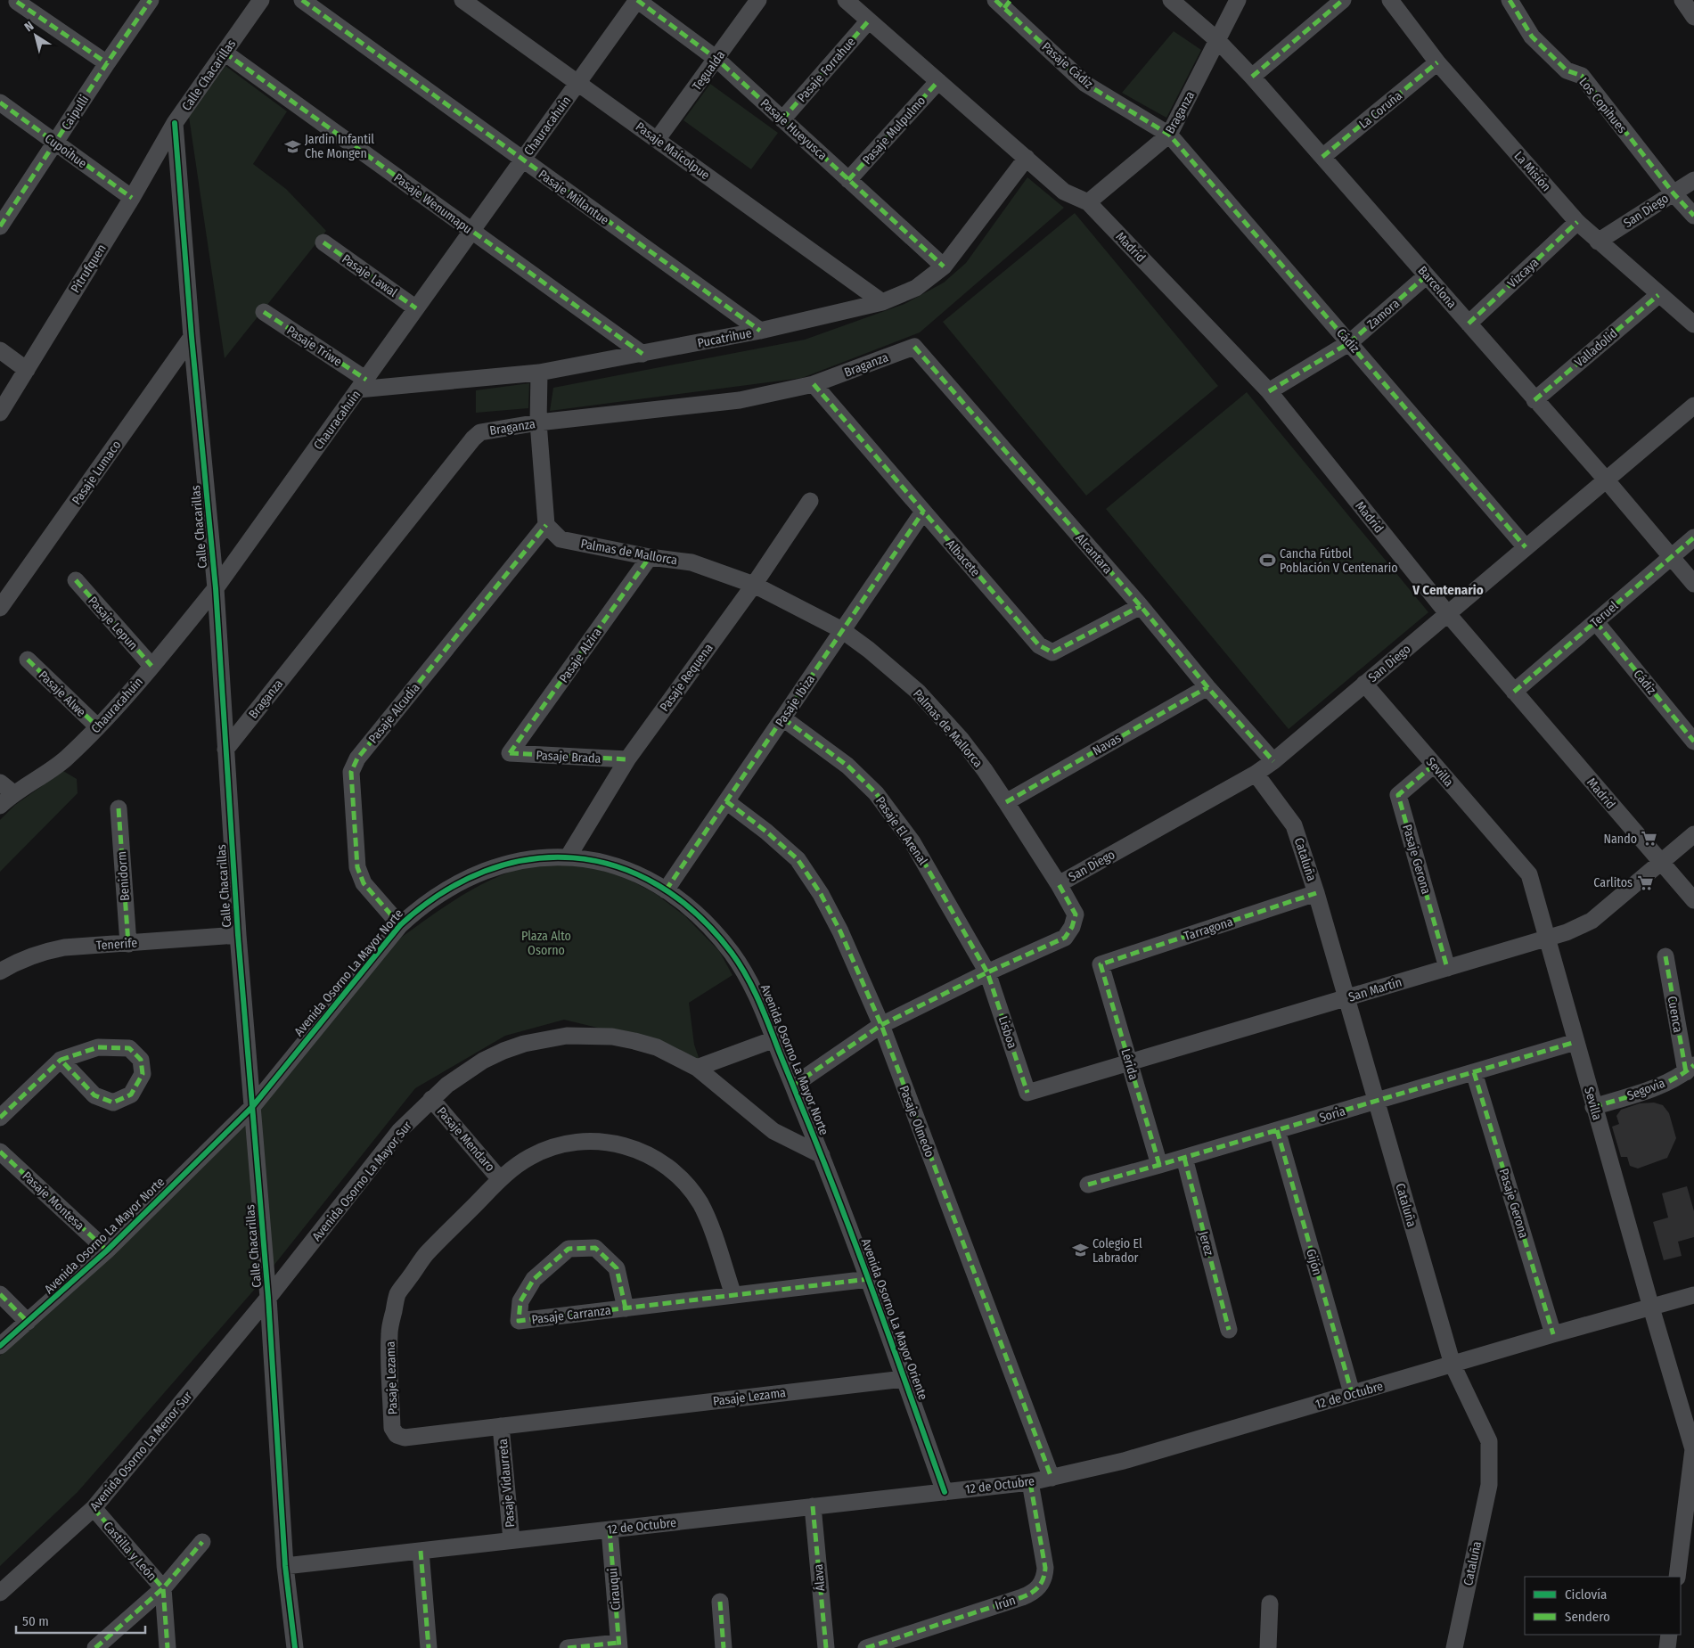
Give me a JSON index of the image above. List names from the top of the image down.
{
  "streets": {
    "street": [
      "Pasaje Cádiz",
      "Pasaje Forrahue",
      "Tegualda",
      "Calle Chacarillas",
      "Los Copihues",
      "La Coruña",
      "Caipulli",
      "Braganza",
      "Chauracahuin",
      "Pasaje Hueyusca",
      "Pasaje Mulpulmo",
      "Cupoihue",
      "Pasaje Maicolpue",
      "La Misión",
      "Pasaje Millantue",
      "Pasaje Wenumapu",
      "San Diego",
      "Madrid",
      "Pitrufquen",
      "Vizcaya",
      "Pasaje Lawal",
      "Barcelona",
      "Zamora",
      "Pucatrihue",
      "Cádiz",
      "Pasaje Triwe",
      "Valladolid",
      "Pasaje Lumaco",
      "Palmas de Mallorca",
      "Alcantara",
      "Albacete",
      "Teruel",
      "Pasaje Lepun",
      "Pasaje Alzira",
      "Pasaje Requena",
      "Pasaje Alwe",
      "Pasaje Ibiza",
      "Pasaje Alcudia",
      "Navas",
      "Pasaje Brada",
      "Sevilla",
      "Pasaje El Arenal",
      "Cataluña",
      "Pasaje Gerona",
      "Benidorm",
      "Tarragona",
      "Tenerife",
      "Avenida Osorno La Mayor Norte",
      "San Martín",
      "Cuenca",
      "Lisboa",
      "Lérida",
      "Segovia",
      "Soria",
      "Pasaje Olmedo",
      "Pasaje Mendaro",
      "Avenida Osorno La Mayor Sur",
      "Pasaje Montesa",
      "Jerez",
      "Gijón",
      "Pasaje Carranza",
      "Avenida Osorno La Mayor Oriente",
      "Pasaje Lezama",
      "12 de Octubre",
      "Avenida Osorno La Menor Sur",
      "Pasaje Vidaurreta",
      "Castilla y León",
      "Álava",
      "Cirauqui",
      "Irún"
    ]
  },
  "crossings": [
    ["Pasaje Cádiz", "Braganza"],
    ["Pasaje Cádiz", "Cádiz"],
    ["Pasaje Forrahue", "Pasaje Hueyusca"],
    ["Tegualda", "Pasaje Hueyusca"],
    ["Tegualda", "Pasaje Maicolpue"],
    ["Calle Chacarillas", "Braganza"],
    ["Calle Chacarillas", "Chauracahuin"],
    ["Calle Chacarillas", "Pasaje Wenumapu"],
    ["Calle Chacarillas", "Pitrufquen"],
    ["Calle Chacarillas", "Pasaje Lumaco"],
    ["Calle Chacarillas", "Tenerife"],
    ["Calle Chacarillas", "Avenida Osorno La Mayor Norte"],
    ["Calle Chacarillas", "Avenida Osorno La Mayor Sur"],
    ["Calle Chacarillas", "12 de Octubre"],
    ["Calle Chacarillas", "Avenida Osorno La Menor Sur"],
    ["Los Copihues", "San Diego"],
    ["La Coruña", "La Misión"],
    ["La Coruña", "Barcelona"],
    ["Caipulli", "Cupoihue"],
    ["Braganza", "Madrid"],
    ["Braganza", "Barcelona"],
    ["Braganza", "Cádiz"],
    ["Braganza", "Alcantara"],
    ["Braganza", "Albacete"],
    ["Chauracahuin", "Pasaje Hueyusca"],
    ["Chauracahuin", "Pasaje Maicolpue"],
    ["Chauracahuin", "Pasaje Millantue"],
    ["Chauracahuin", "Pasaje Wenumapu"],
    ["Chauracahuin", "Pasaje Lawal"],
    ["Chauracahuin", "Pucatrihue"],
    ["Chauracahuin", "Pasaje Triwe"],
    ["Chauracahuin", "Pasaje Lepun"],
    ["Chauracahuin", "Pasaje Alwe"],
    ["Pasaje Hueyusca", "Pasaje Mulpulmo"],
    ["Pasaje Hueyusca", "Pucatrihue"],
    ["Cupoihue", "Pitrufquen"],
    ["Pasaje Maicolpue", "Pucatrihue"],
    ["La Misión", "San Diego"],
    ["La Misión", "Vizcaya"],
    ["La Misión", "Valladolid"],
    ["Pasaje Millantue", "Pucatrihue"],
    ["Pasaje Wenumapu", "Pucatrihue"],
    ["San Diego", "Madrid"],
    ["San Diego", "Barcelona"],
    ["San Diego", "Cádiz"],
    ["San Diego", "Palmas de Mallorca"],
    ["San Diego", "Alcantara"],
    ["San Diego", "Sevilla"],
    ["San Diego", "Cataluña"],
    ["Madrid", "Zamora"],
    ["Madrid", "Teruel"],
    ["Madrid", "San Martín"],
    ["Vizcaya", "Barcelona"],
    ["Barcelona", "Zamora"],
    ["Barcelona", "Valladolid"],
    ["Barcelona", "Teruel"],
    ["Zamora", "Cádiz"],
    ["Pucatrihue", "Pasaje Triwe"],
    ["Cádiz", "Teruel"],
    ["Palmas de Mallorca", "Pasaje Alzira"],
    ["Palmas de Mallorca", "Pasaje Requena"],
    ["Palmas de Mallorca", "Pasaje Ibiza"],
    ["Palmas de Mallorca", "Pasaje Alcudia"],
    ["Palmas de Mallorca", "Navas"],
    ["Palmas de Mallorca", "Pasaje El Arenal"],
    ["Palmas de Mallorca", "Avenida Osorno La Mayor Norte"],
    ["Palmas de Mallorca", "Lisboa"],
    ["Palmas de Mallorca", "Pasaje Olmedo"],
    ["Alcantara", "Albacete"],
    ["Alcantara", "Navas"],
    ["Albacete", "Pasaje Ibiza"],
    ["Pasaje Alzira", "Pasaje Brada"],
    ["Pasaje Requena", "Pasaje Brada"],
    ["Pasaje Requena", "Avenida Osorno La Mayor Norte"],
    ["Pasaje Ibiza", "Pasaje El Arenal"],
    ["Pasaje Ibiza", "Avenida Osorno La Mayor Norte"],
    ["Pasaje Ibiza", "Pasaje Olmedo"],
    ["Pasaje Alcudia", "Avenida Osorno La Mayor Norte"],
    ["Sevilla", "Pasaje Gerona"],
    ["Sevilla", "San Martín"],
    ["Sevilla", "Segovia"],
    ["Sevilla", "Soria"],
    ["Sevilla", "12 de Octubre"],
    ["Pasaje El Arenal", "Lisboa"],
    ["Cataluña", "Tarragona"],
    ["Cataluña", "San Martín"],
    ["Cataluña", "Soria"],
    ["Cataluña", "12 de Octubre"],
    ["Pasaje Gerona", "San Martín"],
    ["Pasaje Gerona", "Soria"],
    ["Pasaje Gerona", "12 de Octubre"],
    ["Benidorm", "Tenerife"],
    ["Tarragona", "Lérida"],
    ["Avenida Osorno La Mayor Norte", "Avenida Osorno La Mayor Sur"],
    ["Avenida Osorno La Mayor Norte", "Pasaje Montesa"],
    ["Avenida Osorno La Mayor Norte", "Avenida Osorno La Mayor Oriente"],
    ["San Martín", "Lisboa"],
    ["San Martín", "Lérida"],
    ["Cuenca", "Segovia"],
    ["Lérida", "Soria"],
    ["Soria", "Jerez"],
    ["Soria", "Gijón"],
    ["Pasaje Olmedo", "12 de Octubre"],
    ["Pasaje Mendaro", "Avenida Osorno La Mayor Sur"],
    ["Pasaje Mendaro", "Pasaje Lezama"],
    ["Avenida Osorno La Mayor Sur", "Avenida Osorno La Mayor Oriente"],
    ["Avenida Osorno La Mayor Sur", "Avenida Osorno La Menor Sur"],
    ["Gijón", "12 de Octubre"],
    ["Pasaje Carranza", "Avenida Osorno La Mayor Oriente"],
    ["Pasaje Carranza", "Pasaje Lezama"],
    ["Avenida Osorno La Mayor Oriente", "Pasaje Lezama"],
    ["Avenida Osorno La Mayor Oriente", "12 de Octubre"],
    ["Pasaje Lezama", "Pasaje Vidaurreta"],
    ["12 de Octubre", "Pasaje Vidaurreta"],
    ["12 de Octubre", "Álava"],
    ["12 de Octubre", "Cirauqui"],
    ["12 de Octubre", "Irún"],
    ["Avenida Osorno La Menor Sur", "Castilla y León"]
  ],
  "districts": ["V Centenario"],
  "parks": ["Plaza Alto Osorno"],
  "places": {
    "school or university": ["Jardin Infantil Che Mongen", "Colegio El Labrador"],
    "sports": ["Cancha Fútbol Población V Centenario"],
    "supermarket": ["Nando", "Carlitos"]
  },
  "legend": ["Ciclovía", "Sendero"],
  "scale_bar": "50 m",
  "north": "top left"
}
